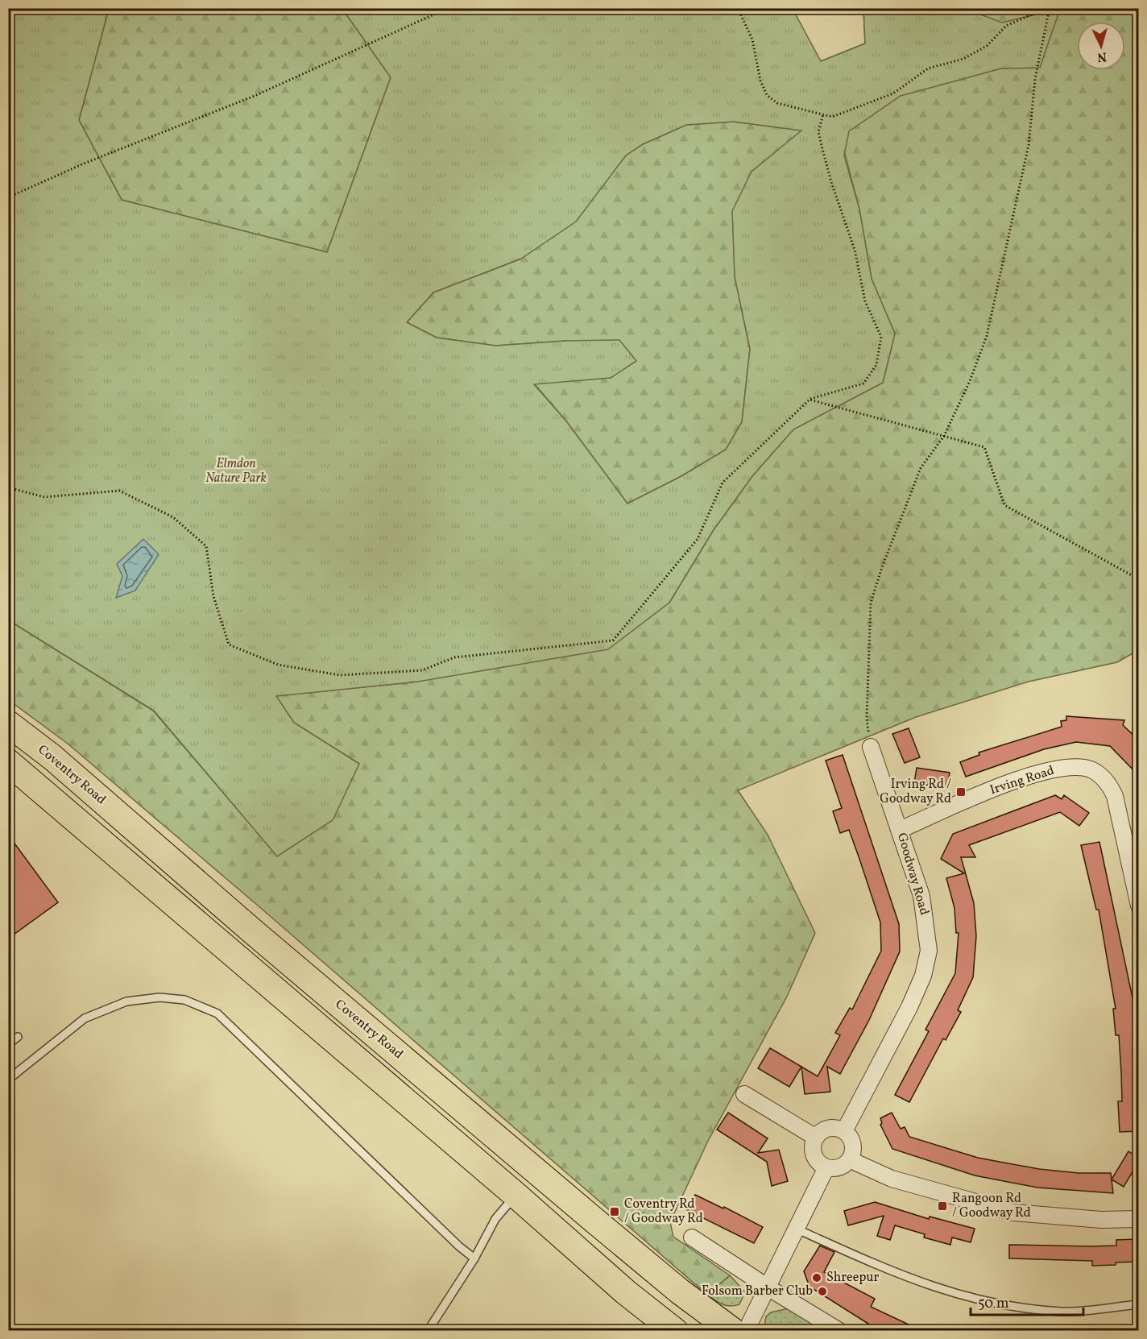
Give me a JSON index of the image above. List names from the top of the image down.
{
  "streets": {
    "highway": ["Coventry Road"],
    "street": ["Irving Road", "Goodway Road"]
  },
  "crossings": [
    ["Irving Road", "Goodway Road"]
  ],
  "parks": ["Elmdon Nature Park"],
  "places": {
    "transit": ["Irving Rd / Goodway Rd", "Rangoon Rd / Goodway Rd", "Coventry Rd / Goodway Rd"],
    "other": ["Shreepur", "Folsom Barber Club"]
  },
  "scale_bar": "50 m",
  "north": "bottom"
}
